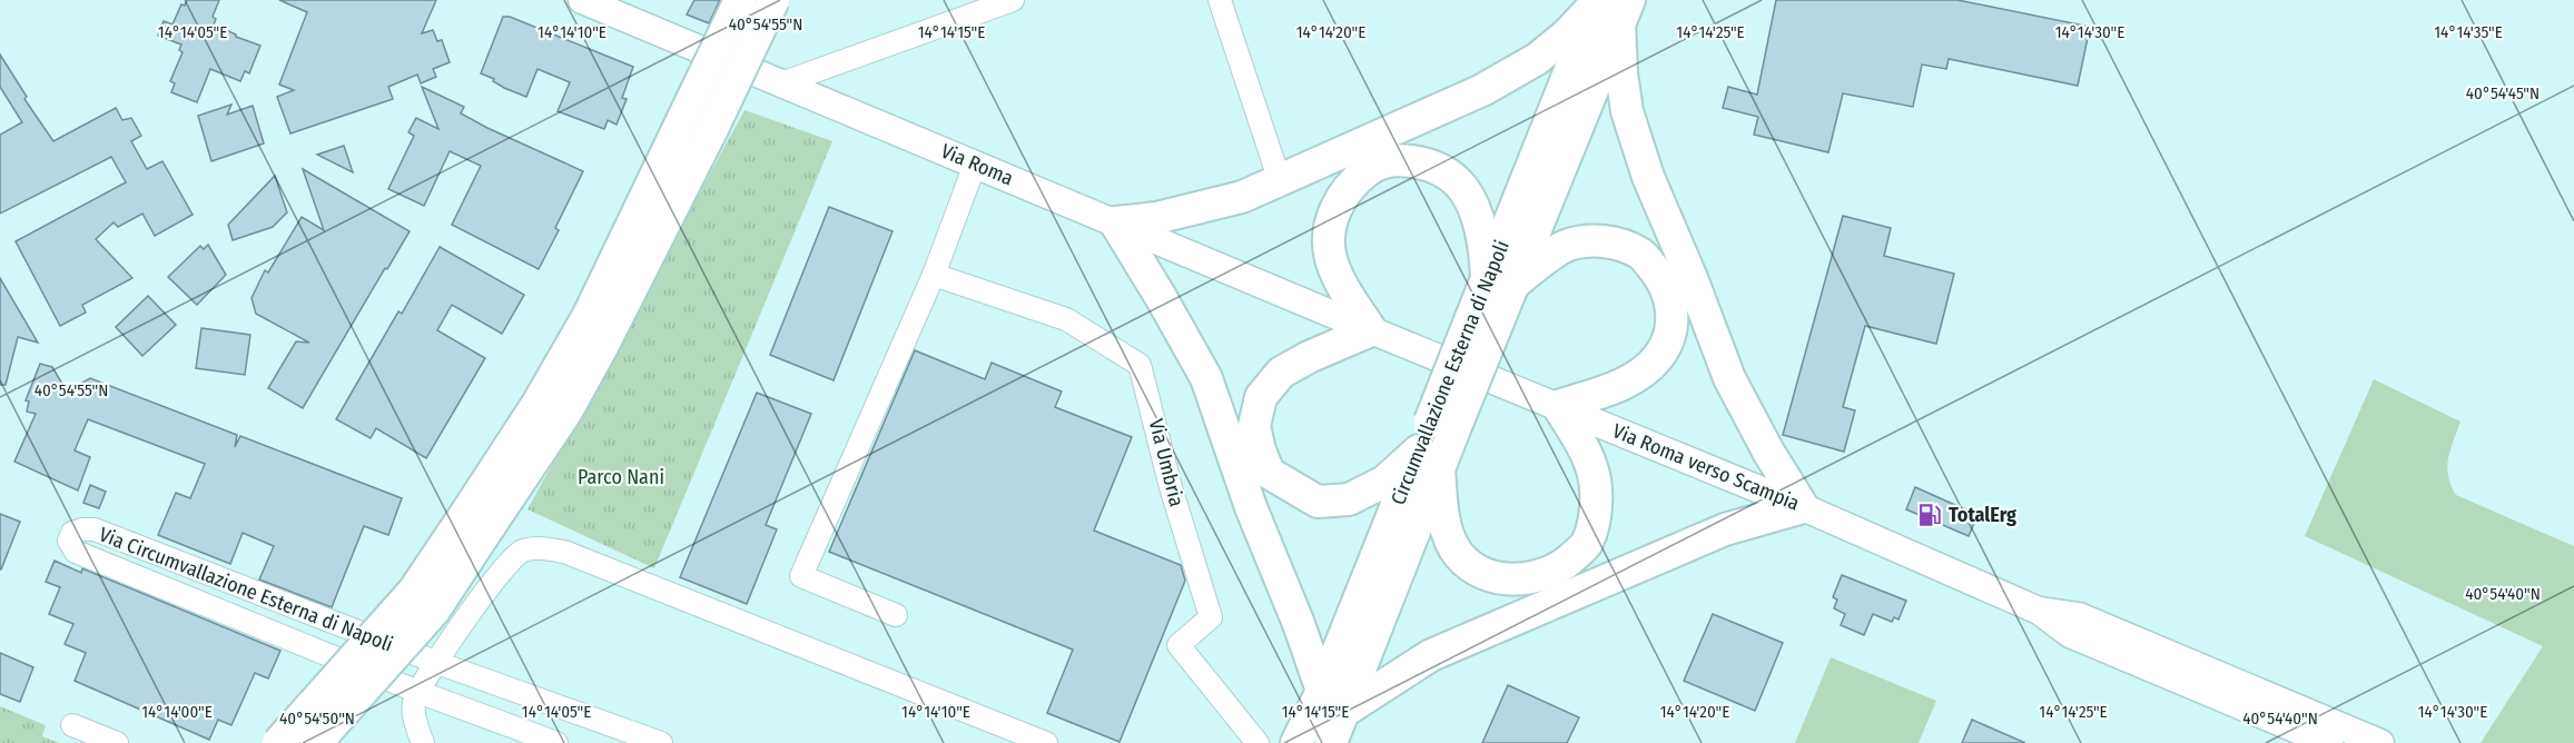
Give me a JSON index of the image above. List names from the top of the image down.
{
  "streets": {
    "highway": ["Circumvallazione Esterna di Napoli"],
    "main road": ["Via Roma", "Via Roma verso Scampia"],
    "street": ["Via Umbria", "Via Circumvallazione Esterna di Napoli"]
  },
  "crossings": [
    ["Via Roma", "Via Roma verso Scampia"]
  ],
  "parks": ["Parco Nani"],
  "places": {
    "fuel station": ["TotalErg"]
  },
  "coordinates": [
    "40°54'55\"N",
    "14°14'05\"E",
    "14°14'10\"E",
    "14°14'15\"E",
    "14°14'20\"E",
    "14°14'25\"E",
    "14°14'30\"E",
    "14°14'35\"E",
    "40°54'45\"N",
    "40°54'40\"N",
    "14°14'00\"E",
    "40°54'50\"N"
  ]
}
